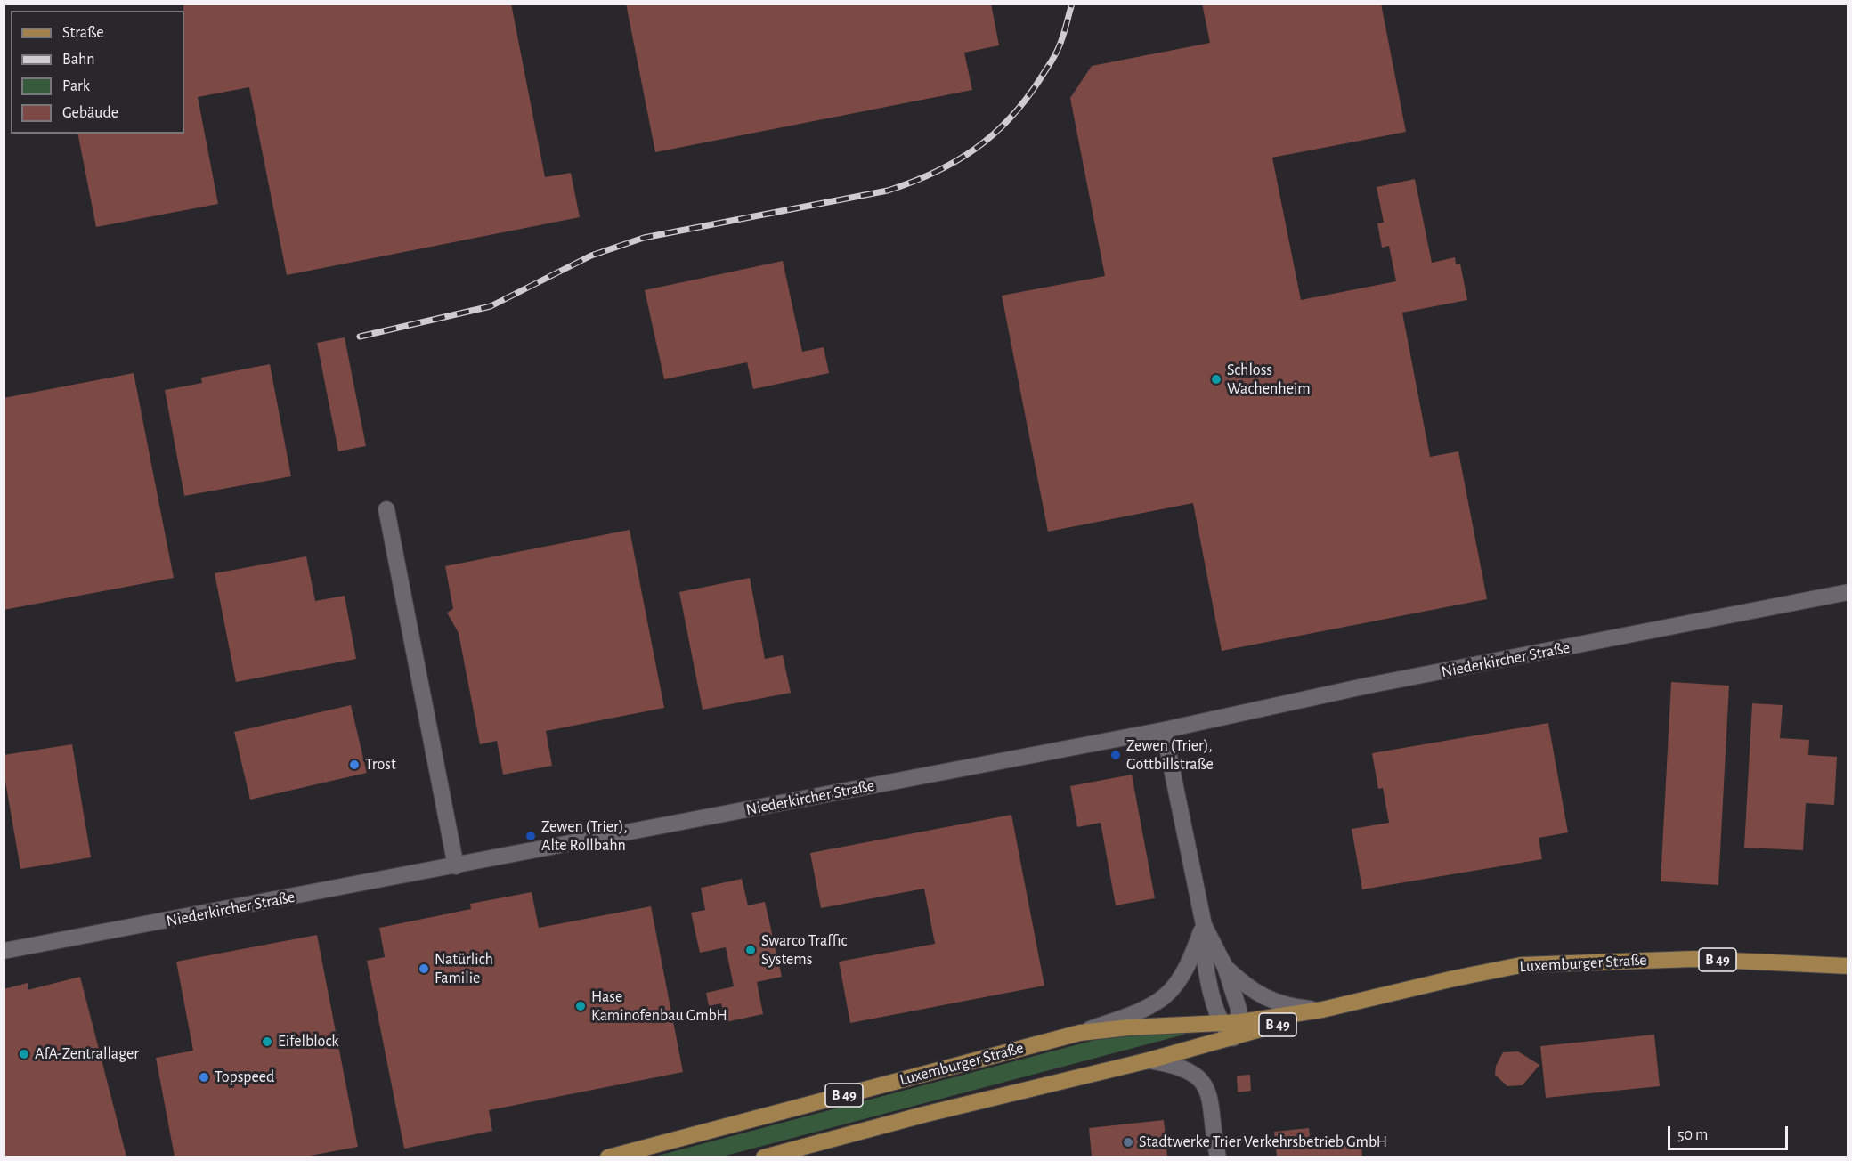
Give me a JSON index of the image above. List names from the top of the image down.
{
  "streets": {
    "main road": ["B 49", "Luxemburger Straße"],
    "street": ["Niederkircher Straße"]
  },
  "places": [
    "Schloss Wachenheim",
    "Zewen (Trier), Gottbillstraße",
    "Trost",
    "Zewen (Trier), Alte Rollbahn",
    "Swarco Traffic Systems",
    "Natürlich Familie",
    "Hase Kaminofenbau GmbH",
    "Eifelblock",
    "AfA-Zentrallager",
    "Topspeed",
    "Stadtwerke Trier Verkehrsbetrieb GmbH"
  ],
  "legend": [
    "Straße",
    "Bahn",
    "Park",
    "Gebäude"
  ],
  "scale_bar": "50 m"
}
